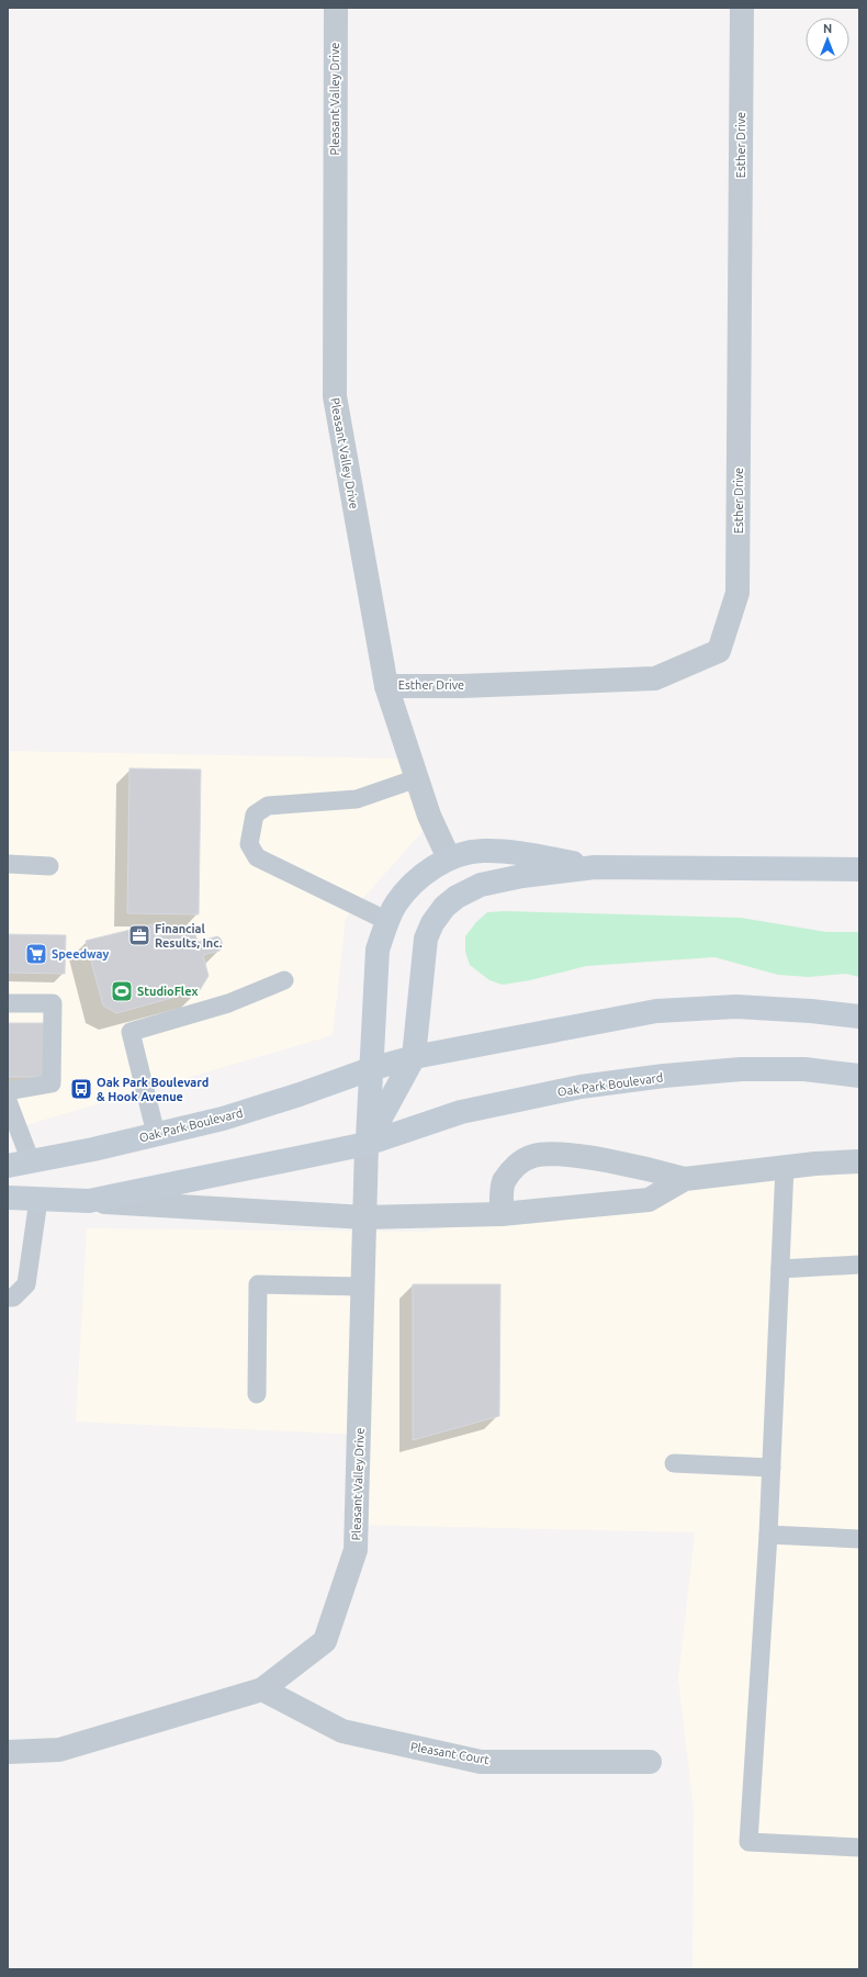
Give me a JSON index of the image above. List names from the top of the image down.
{
  "streets": {
    "street": [
      "Pleasant Valley Drive",
      "Esther Drive",
      "Oak Park Boulevard",
      "Pleasant Court"
    ]
  },
  "crossings": [
    ["Pleasant Valley Drive", "Esther Drive"],
    ["Pleasant Valley Drive", "Oak Park Boulevard"],
    ["Pleasant Valley Drive", "Pleasant Court"]
  ],
  "places": {
    "office": ["Financial Results, Inc."],
    "supermarket": ["Speedway"],
    "sports": ["StudioFlex"],
    "bus stop": ["Oak Park Boulevard & Hook Avenue"]
  },
  "north": "top"
}
